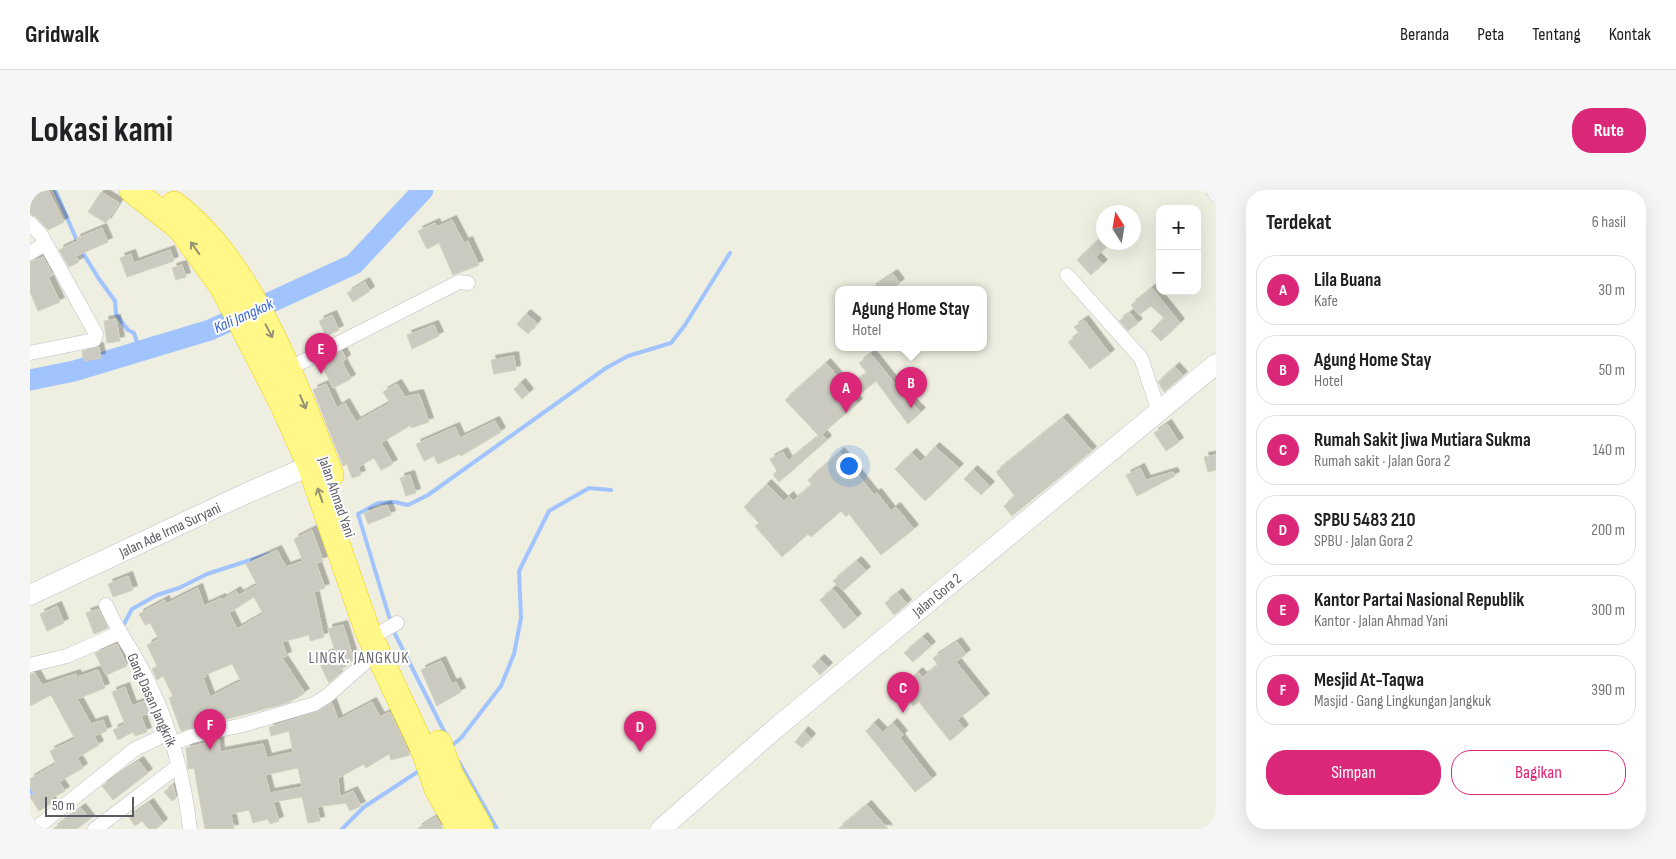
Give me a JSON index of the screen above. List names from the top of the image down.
{
  "streets": {
    "highway": ["Jalan Ahmad Yani"],
    "street": ["Jalan Ade Irma Suryani", "Jalan Gora 2", "Gang Dasan Jangkrik"]
  },
  "districts": ["LINGK. JANGKUK"],
  "water": ["Kali Jangkok"],
  "scale_bar": "50 m",
  "north": "top",
  "page": {
    "header": "Gridwalk",
    "nav": [
      "Beranda",
      "Peta",
      "Tentang",
      "Kontak"
    ],
    "buttons": [
      "Rute",
      ["Simpan", "Bagikan"]
    ],
    "title": "Lokasi kami",
    "heading": ["Terdekat", "6 hasil"],
    "map_buttons": ["+", "−"],
    "list": [
      {
        "mark": "A",
        "name": "Lila Buana",
        "note": "Kafe",
        "value": "30 m"
      },
      {
        "mark": "B",
        "name": "Agung Home Stay",
        "note": "Hotel",
        "value": "50 m"
      },
      {
        "mark": "C",
        "name": "Rumah Sakit Jiwa Mutiara Sukma",
        "note": "Rumah sakit · Jalan Gora 2",
        "value": "140 m"
      },
      {
        "mark": "D",
        "name": "SPBU 5483 210",
        "note": "SPBU · Jalan Gora 2",
        "value": "200 m"
      },
      {
        "mark": "E",
        "name": "Kantor Partai Nasional Republik",
        "note": "Kantor · Jalan Ahmad Yani",
        "value": "300 m"
      },
      {
        "mark": "F",
        "name": "Mesjid At-Taqwa",
        "note": "Masjid · Gang Lingkungan Jangkuk",
        "value": "390 m"
      }
    ],
    "popup": ["Agung Home Stay", "Hotel"],
    "pins": [
      "E",
      "B",
      "A",
      "C",
      "F",
      "D"
    ],
    "scale": "50 m"
  }
}
